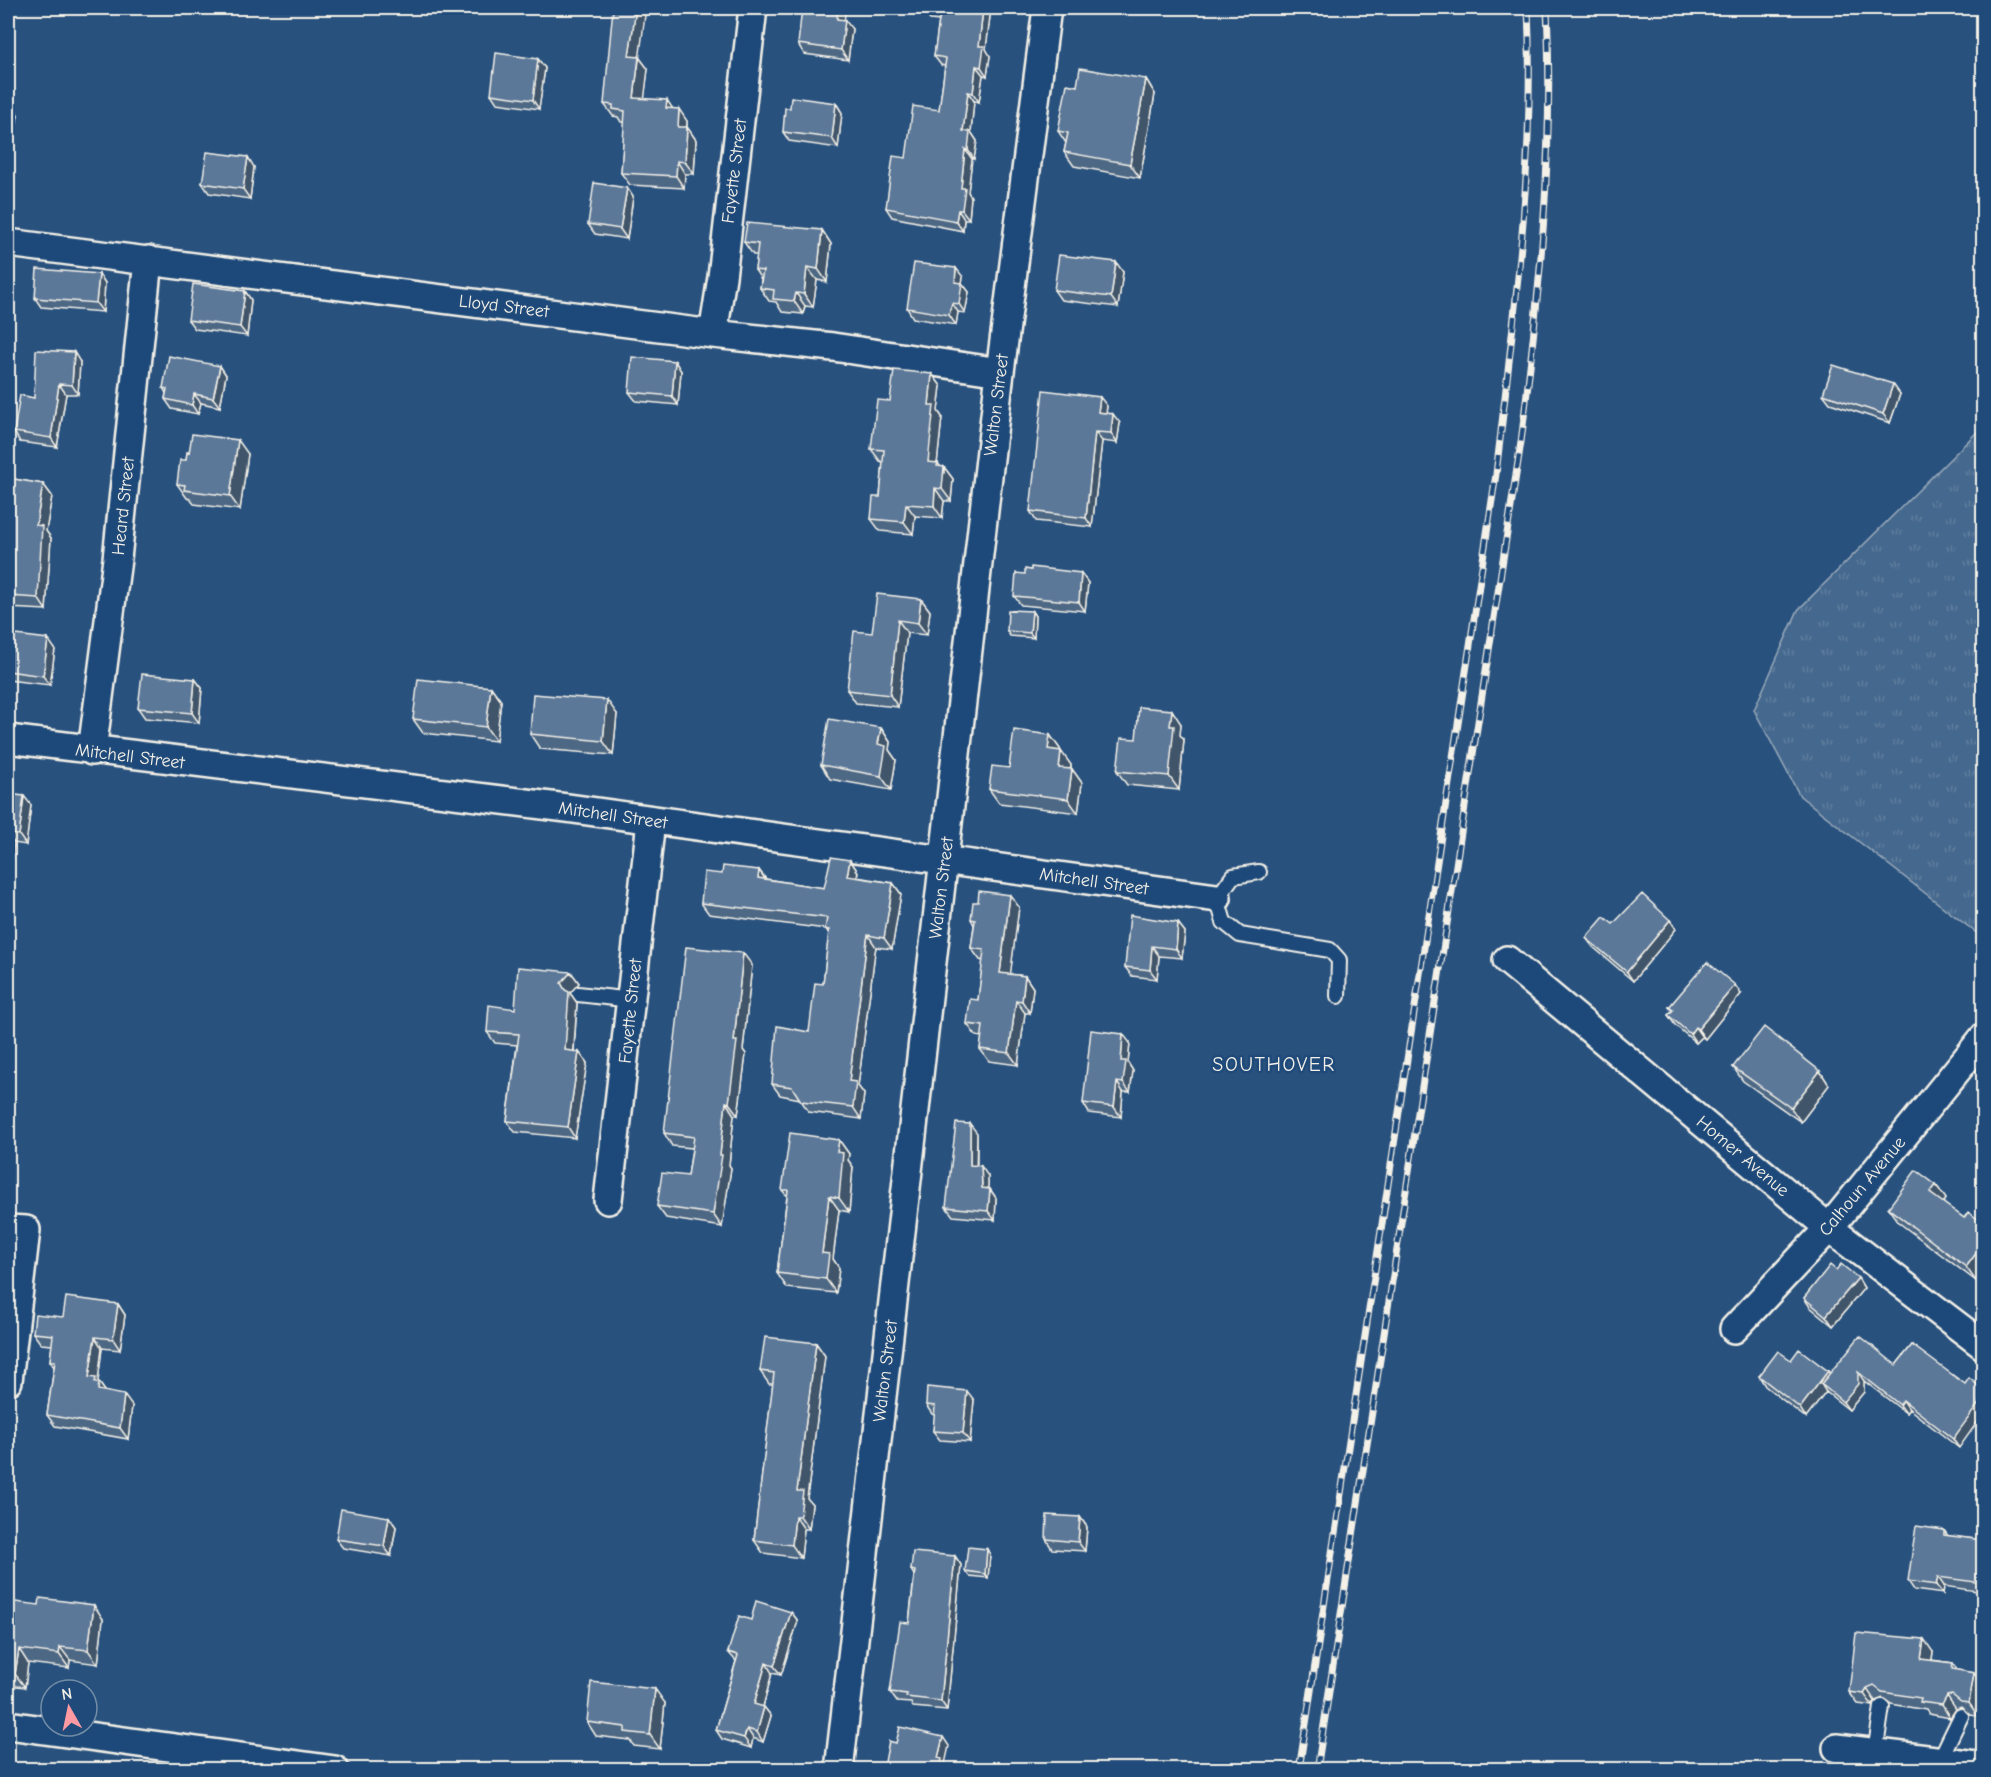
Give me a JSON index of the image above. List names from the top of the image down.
{
  "streets": {
    "street": [
      "Fayette Street",
      "Lloyd Street",
      "Walton Street",
      "Heard Street",
      "Mitchell Street",
      "Homer Avenue",
      "Calhoun Avenue"
    ]
  },
  "crossings": [
    ["Fayette Street", "Lloyd Street"],
    ["Fayette Street", "Mitchell Street"],
    ["Lloyd Street", "Walton Street"],
    ["Lloyd Street", "Heard Street"],
    ["Walton Street", "Mitchell Street"],
    ["Heard Street", "Mitchell Street"],
    ["Homer Avenue", "Calhoun Avenue"]
  ],
  "districts": ["SOUTHOVER"],
  "north": "top"
}
